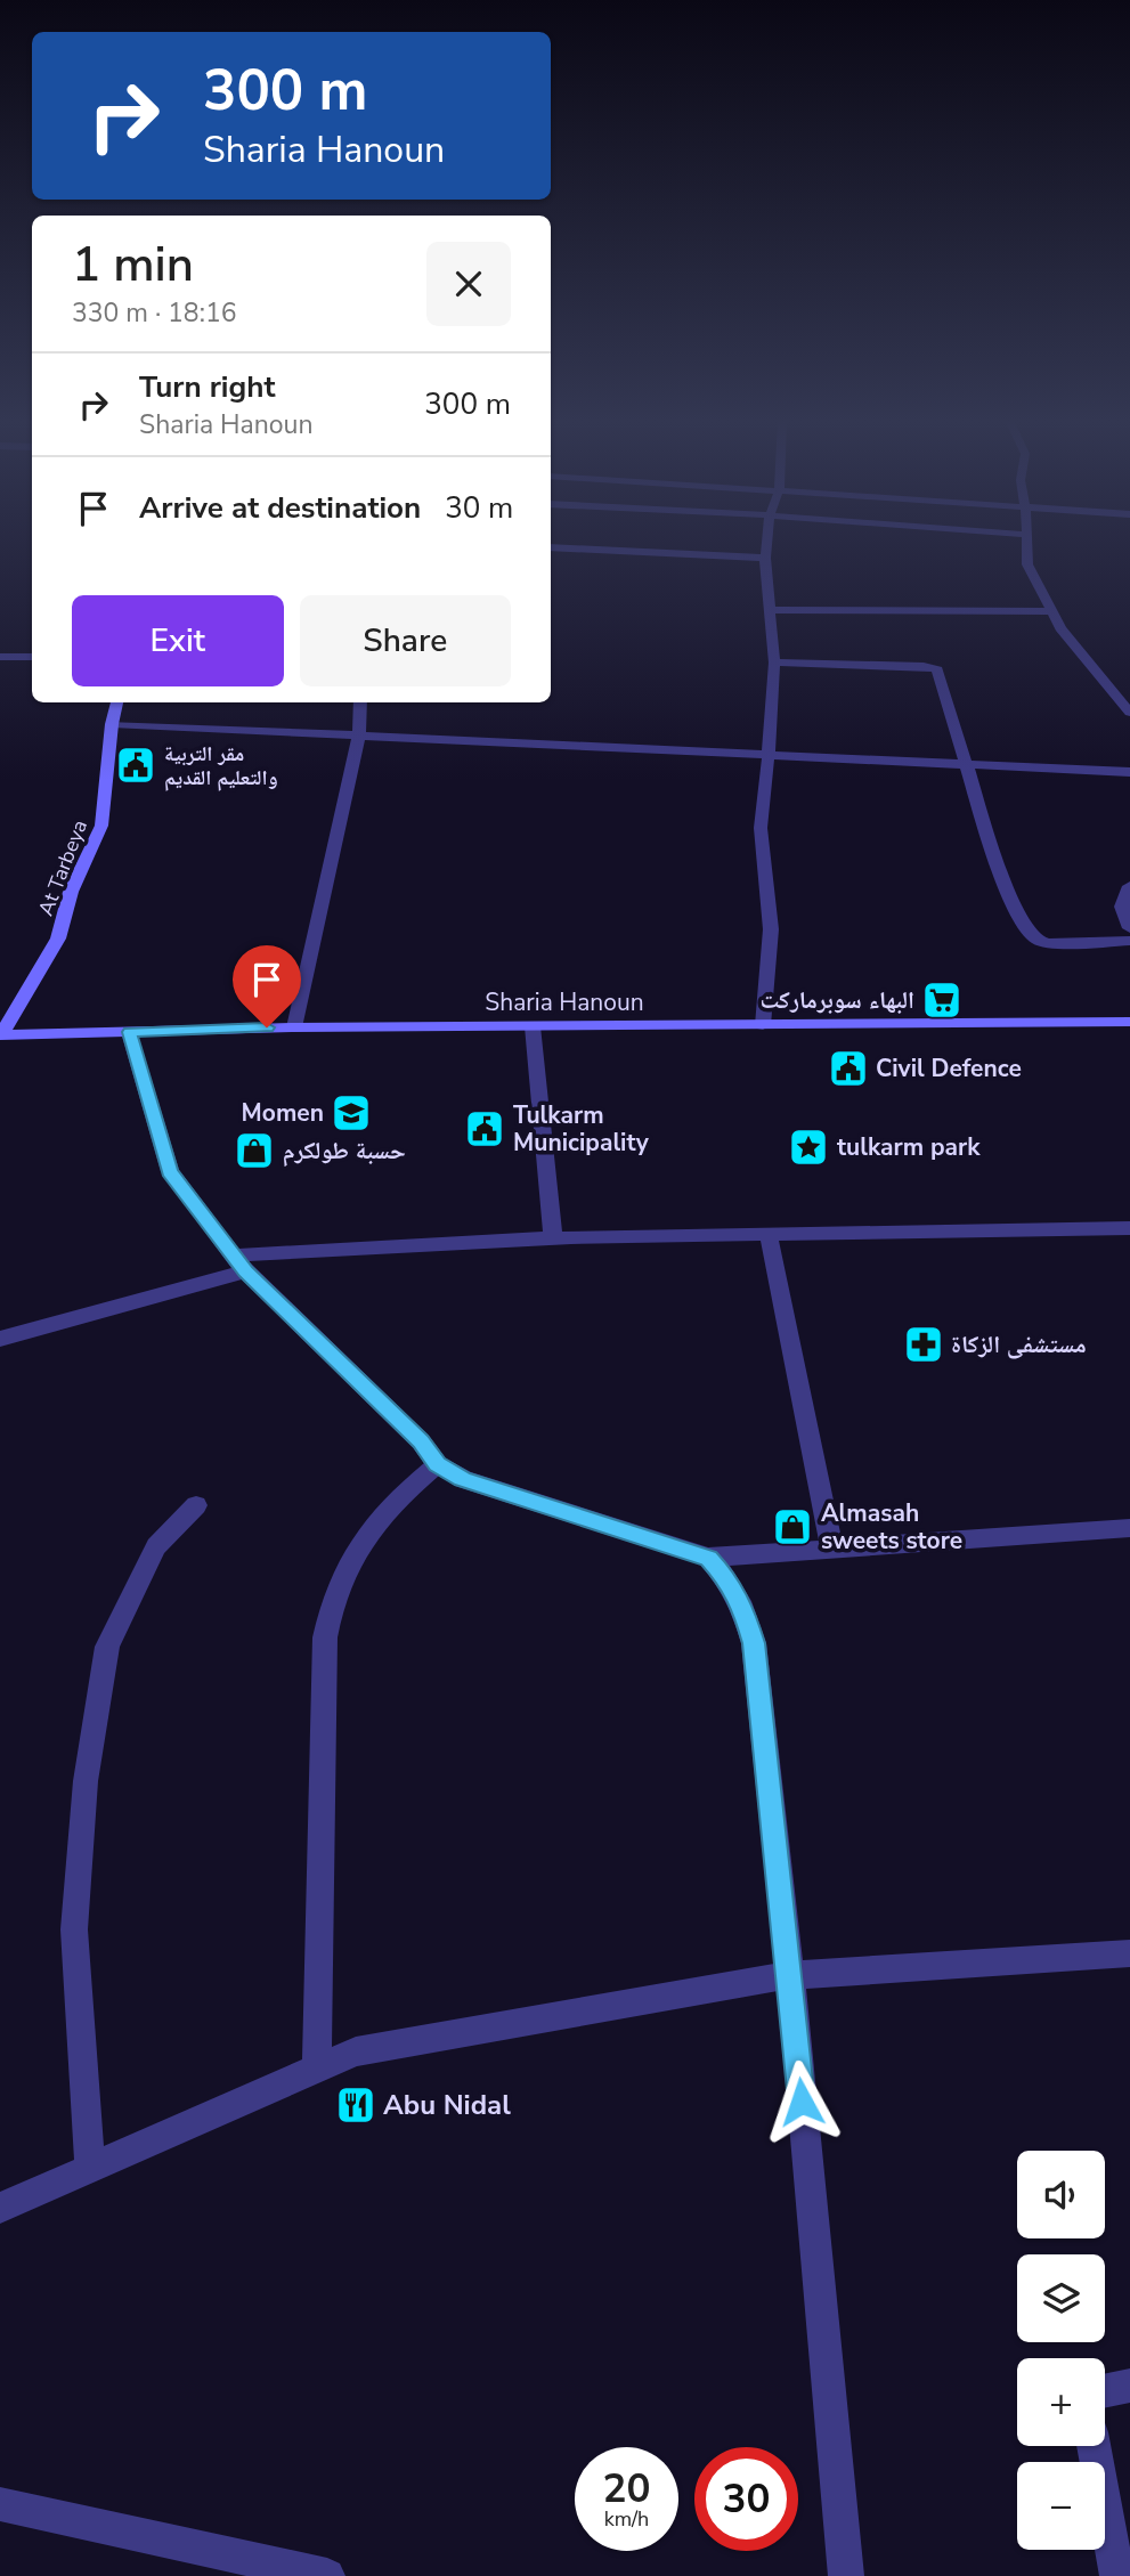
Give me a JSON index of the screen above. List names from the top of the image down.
{
  "streets": {
    "street": ["At Tarbeya", "Sharia Hanoun"]
  },
  "crossings": [
    ["At Tarbeya", "Sharia Hanoun"]
  ],
  "places": {
    "public building": ["مقر التربية والتعليم القديم", "Civil Defence", "Tulkarm Municipality"],
    "supermarket": ["البهاء سوبرماركت"],
    "school or university": ["Momen"],
    "place": ["tulkarm park"],
    "shop": ["حسبة طولكرم", "Almasah sweets store"],
    "pharmacy": ["مستشفى الزكاة"],
    "restaurant": ["Abu Nidal"]
  },
  "page": {
    "turn": ["300 m", "Sharia Hanoun"],
    "heading": ["1 min", "330 m · 18:16"],
    "list": [
      {
        "name": "Turn right",
        "note": "Sharia Hanoun",
        "value": "300 m"
      },
      {
        "name": "Arrive at destination",
        "value": "30 m"
      }
    ],
    "buttons": ["Exit", "Share"],
    "map_buttons": ["+", "−"],
    "speed": "20 km/h",
    "limit": "30"
  }
}
